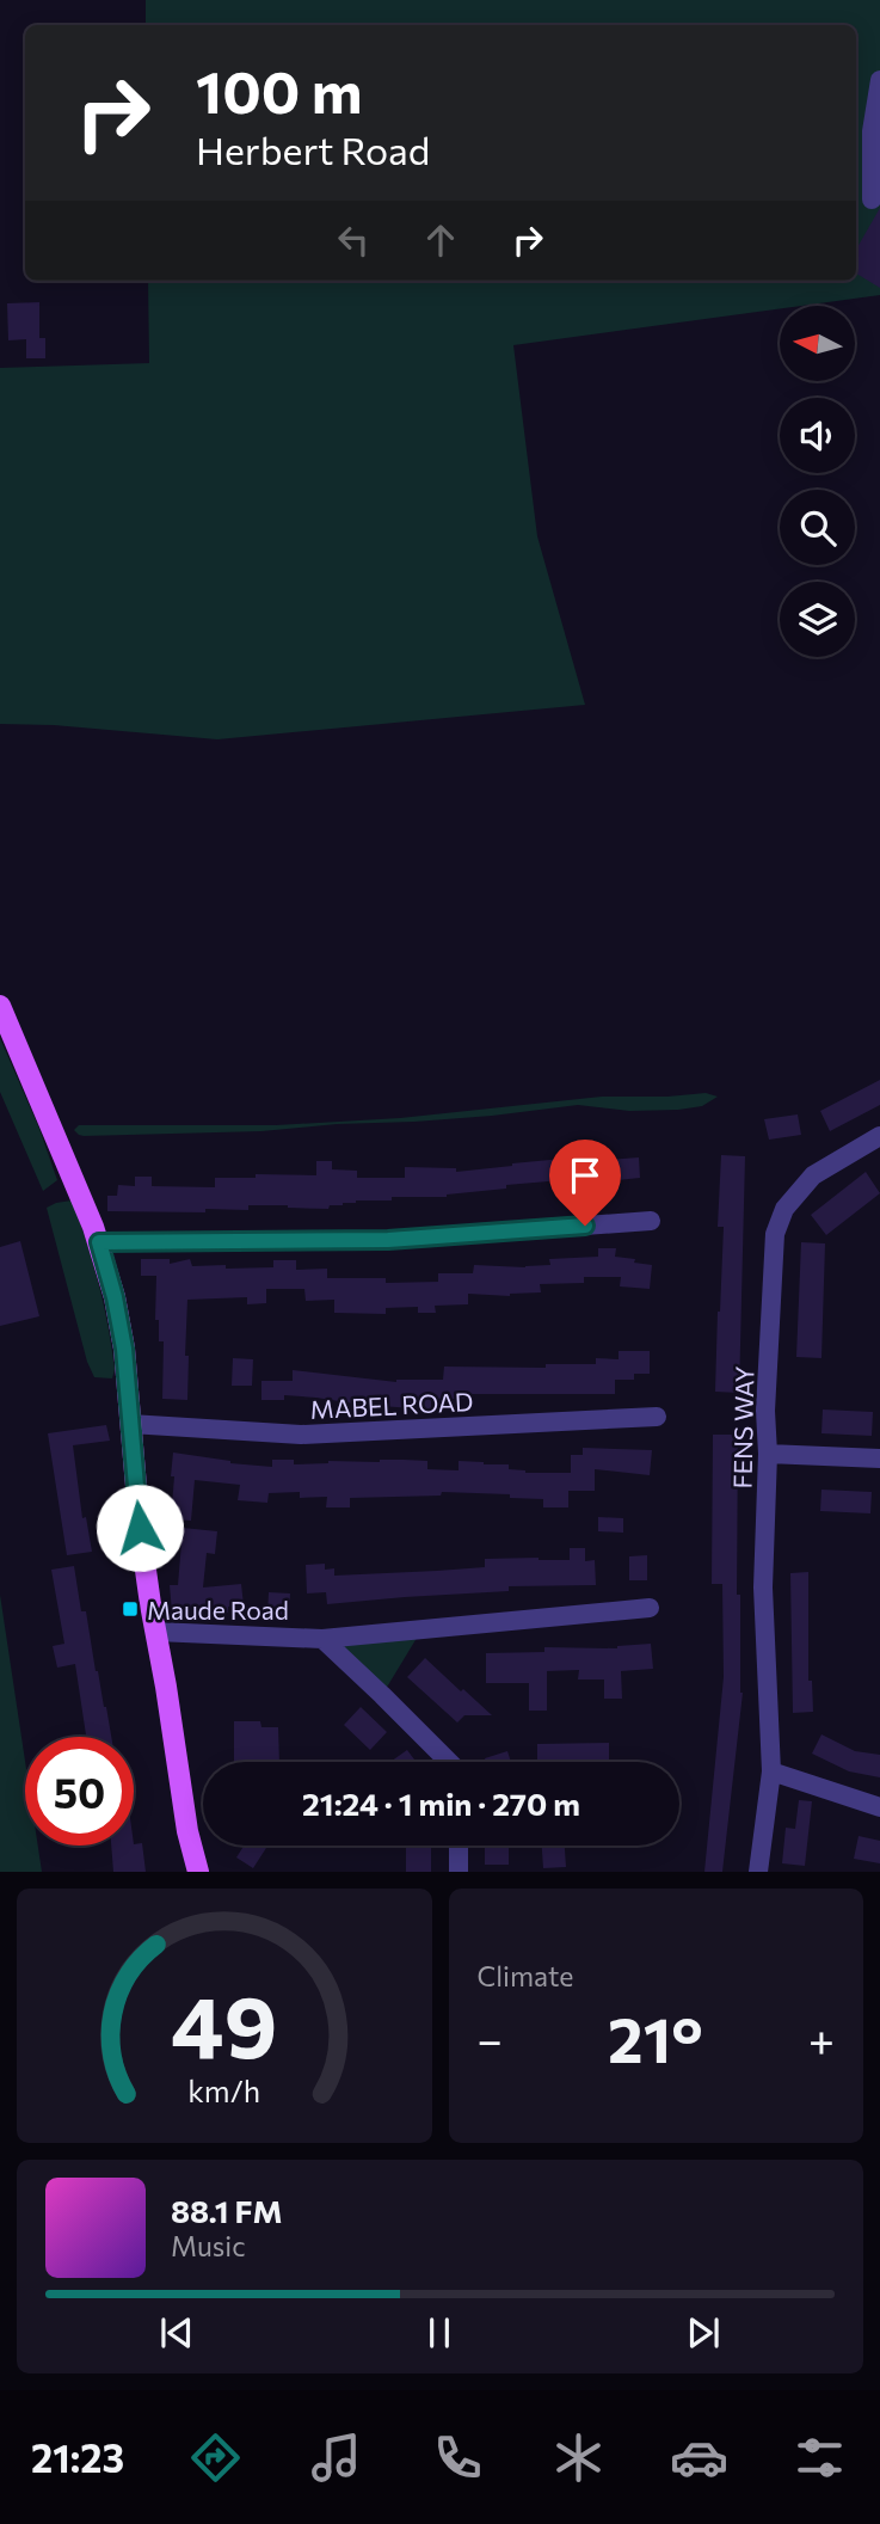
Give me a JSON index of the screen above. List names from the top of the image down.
{
  "streets": {
    "street": ["MABEL ROAD", "FENS WAY"]
  },
  "places": {
    "transit": ["Maude Road"]
  },
  "north": "left",
  "page": {
    "turn": ["100 m", "Herbert Road"],
    "limit": "50",
    "trip": "21:24 · 1 min · 270 m",
    "tile": "Climate",
    "heat": ["−", "21°", "+"],
    "song": ["88.1 FM", "Music"],
    "tabs": "21:23",
    "gauge": ["49", "km/h"]
  }
}
